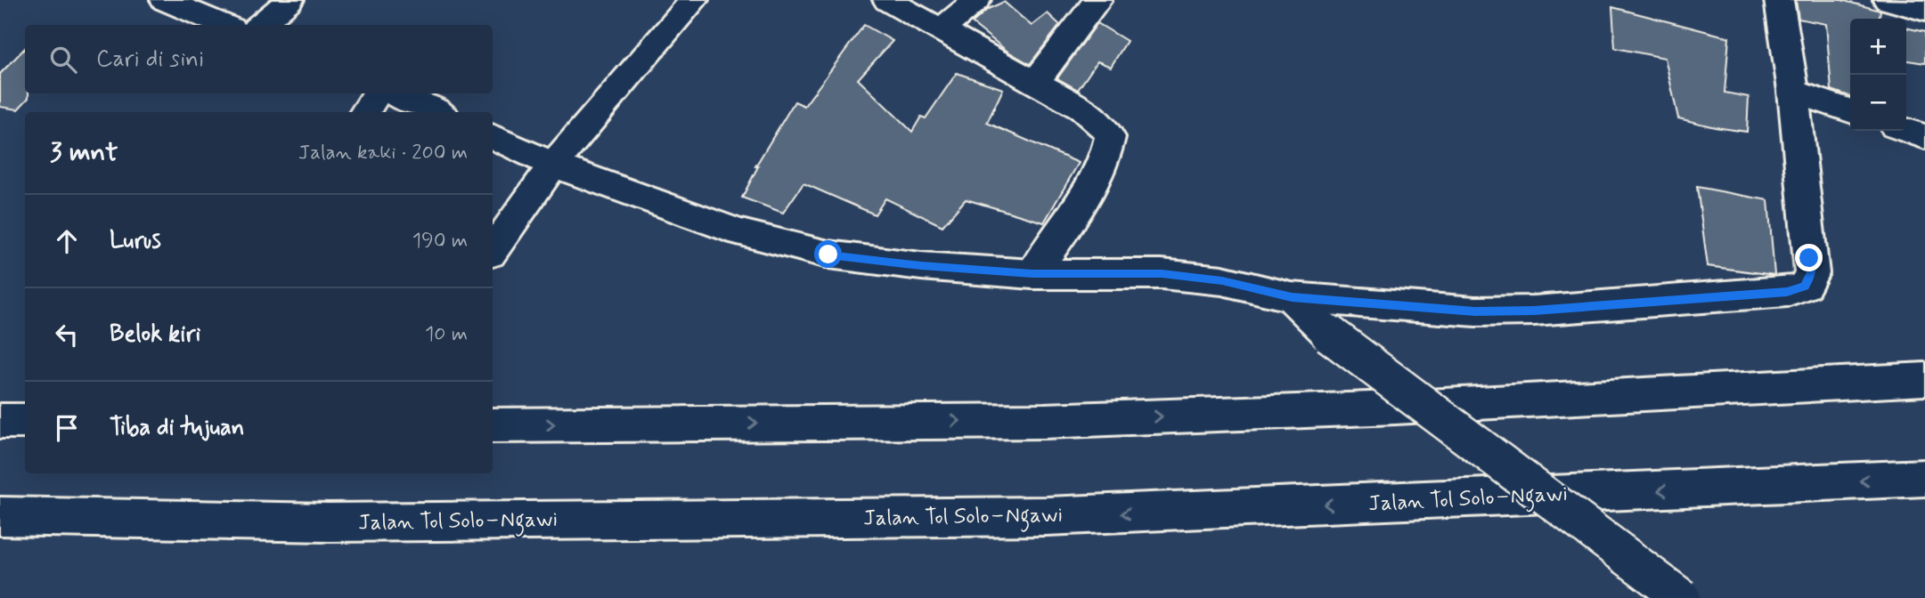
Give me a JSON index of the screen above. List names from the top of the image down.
{
  "streets": {
    "main road": ["Jalan Tol Solo–Ngawi"]
  },
  "page": {
    "map_buttons": ["+", "−"],
    "search": "Cari di sini",
    "heading": ["3 mnt", "Jalan kaki · 200 m"],
    "list": [
      ["Lurus", "190 m"],
      ["Belok kiri", "10 m"],
      "Tiba di tujuan"
    ]
  }
}
